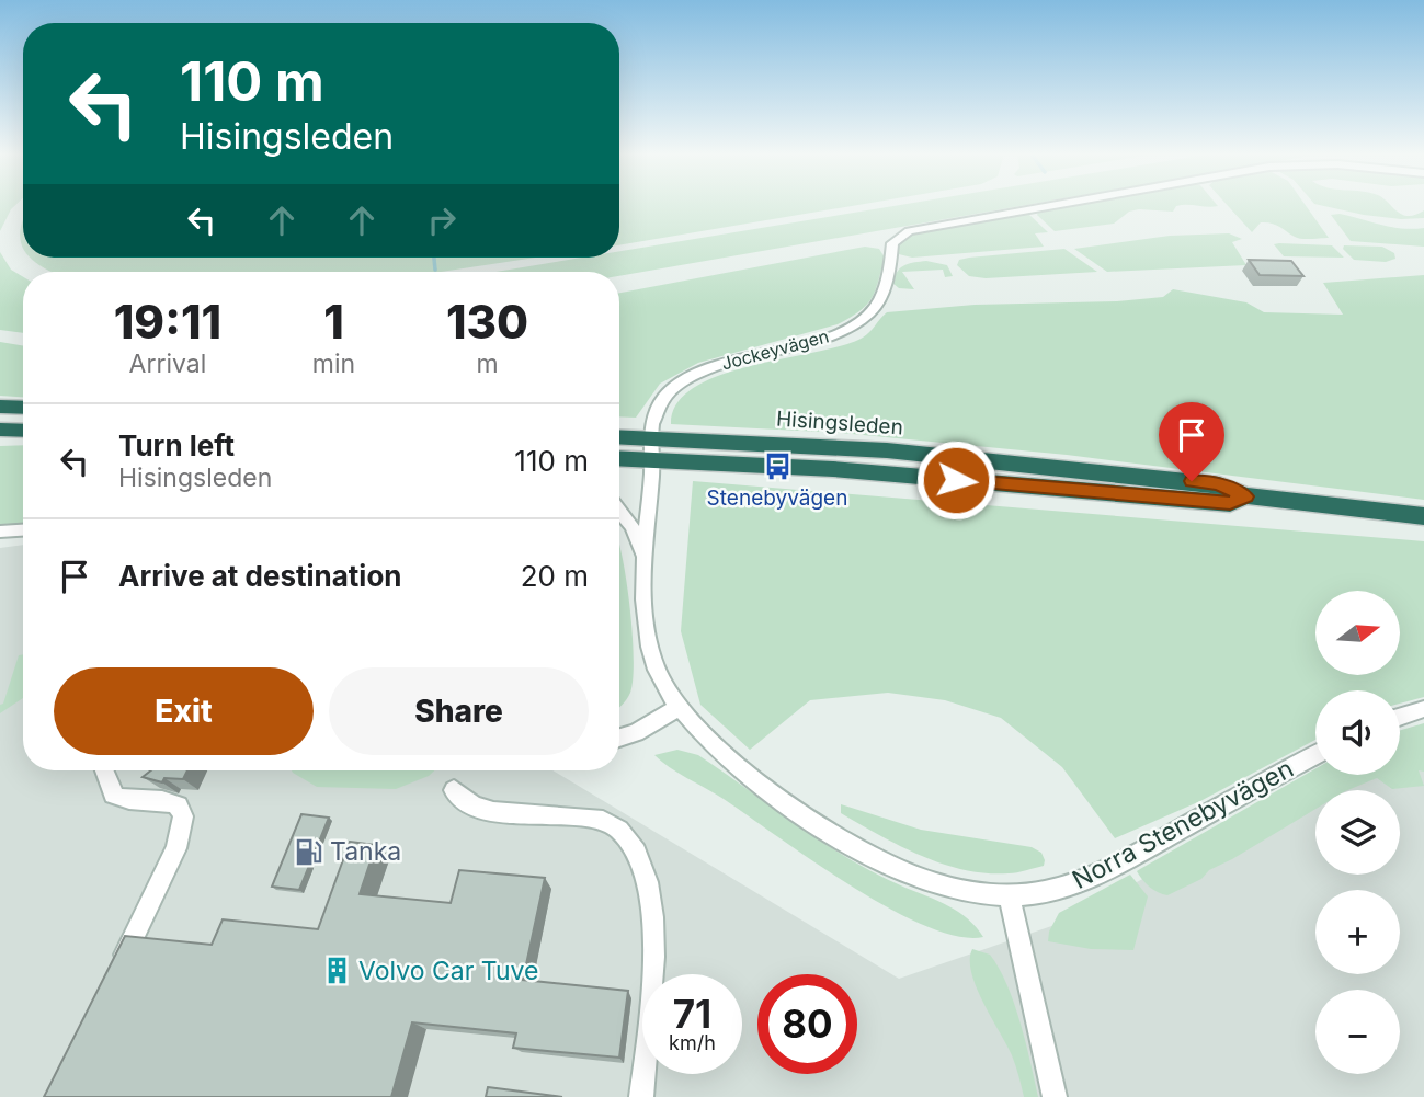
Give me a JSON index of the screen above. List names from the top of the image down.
{
  "streets": {
    "street": ["Jockeyvägen", "Norra Stenebyvägen"]
  },
  "crossings": [
    ["Jockeyvägen", "Norra Stenebyvägen"]
  ],
  "places": {
    "bus stop": ["Stenebyvägen"],
    "fuel station": ["Tanka"],
    "building": ["Volvo Car Tuve"]
  },
  "north": "right",
  "page": {
    "turn": ["110 m", "Hisingsleden"],
    "eta": [
      "19:11",
      "Arrival",
      "1",
      "min",
      "130",
      "m"
    ],
    "list": [
      {
        "name": "Turn left",
        "note": "Hisingsleden",
        "value": "110 m"
      },
      {
        "name": "Arrive at destination",
        "value": "20 m"
      }
    ],
    "map_buttons": ["+", "−"],
    "buttons": ["Exit", "Share"],
    "speed": "71 km/h",
    "limit": "80"
  }
}
